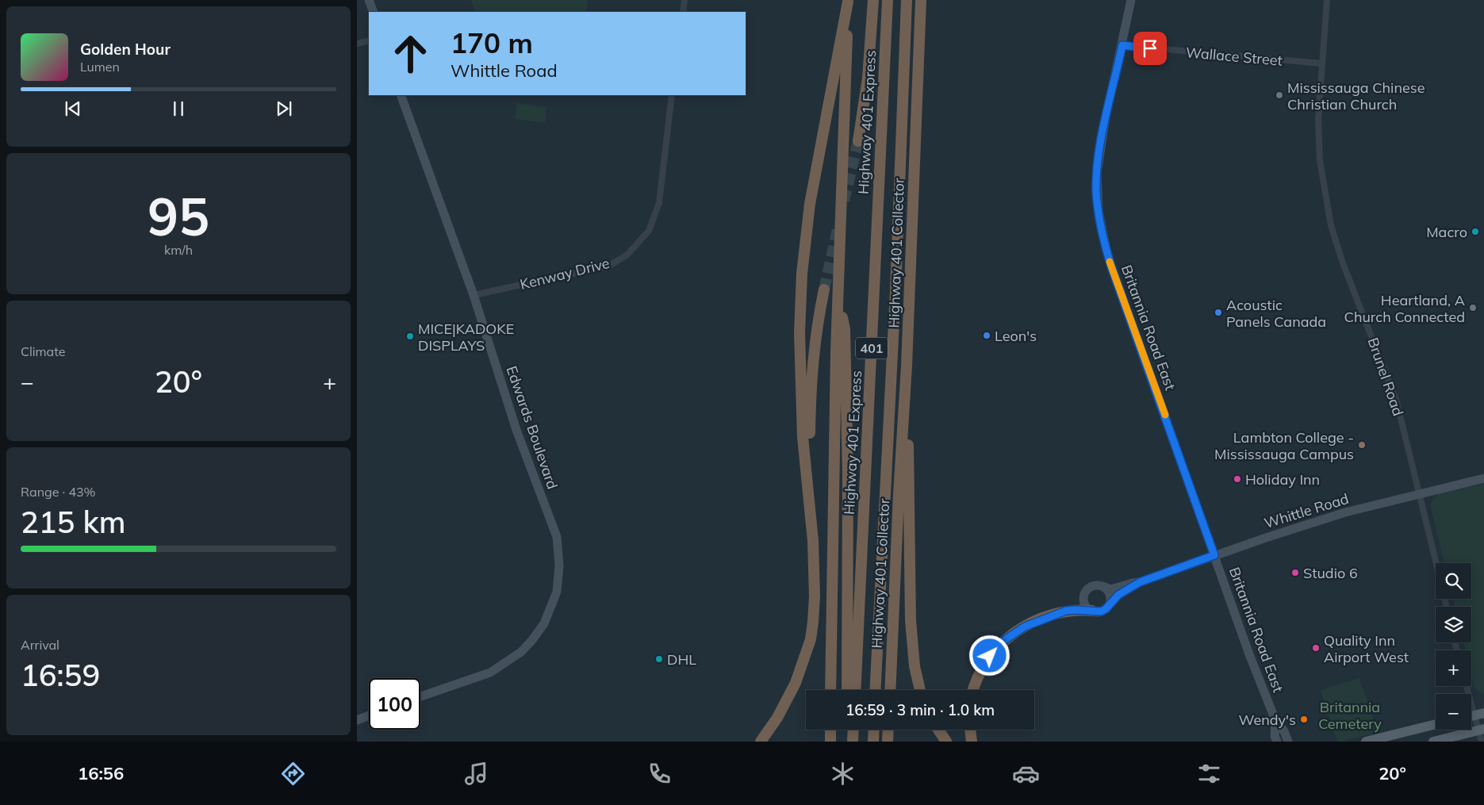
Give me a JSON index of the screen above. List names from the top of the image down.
{
  "streets": {
    "highway": ["Highway 401 Express", "Highway 401 Collector", "401"],
    "street": [
      "Wallace Street",
      "Kenway Drive",
      "Britannia Road East",
      "Brunel Road",
      "Edwards Boulevard",
      "Whittle Road"
    ]
  },
  "crossings": [
    ["Wallace Street", "Britannia Road East"],
    ["Wallace Street", "Brunel Road"],
    ["Kenway Drive", "Edwards Boulevard"],
    ["Britannia Road East", "Whittle Road"],
    ["Brunel Road", "Whittle Road"]
  ],
  "parks": ["Britannia Cemetery"],
  "places": [
    "Mississauga Chinese Christian Church",
    "Macro",
    "Heartland, A Church Connected",
    "Acoustic Panels Canada",
    "Leon's",
    "MICE|KADOKE DISPLAYS",
    "Lambton College - Mississauga Campus",
    "Holiday Inn",
    "Studio 6",
    "Quality Inn Airport West",
    "DHL",
    "Wendy's"
  ],
  "page": {
    "turn": ["170 m", "Whittle Road"],
    "song": ["Golden Hour", "Lumen"],
    "tile": [
      ["95", "km/h"],
      "Climate",
      ["Range · 43%", "215 km"],
      ["Arrival", "16:59"]
    ],
    "heat": ["−", "20°", "+"],
    "map_buttons": ["+", "−"],
    "limit": "100",
    "trip": "16:59 · 3 min · 1.0 km",
    "tabs": ["16:56", "20°"]
  }
}
